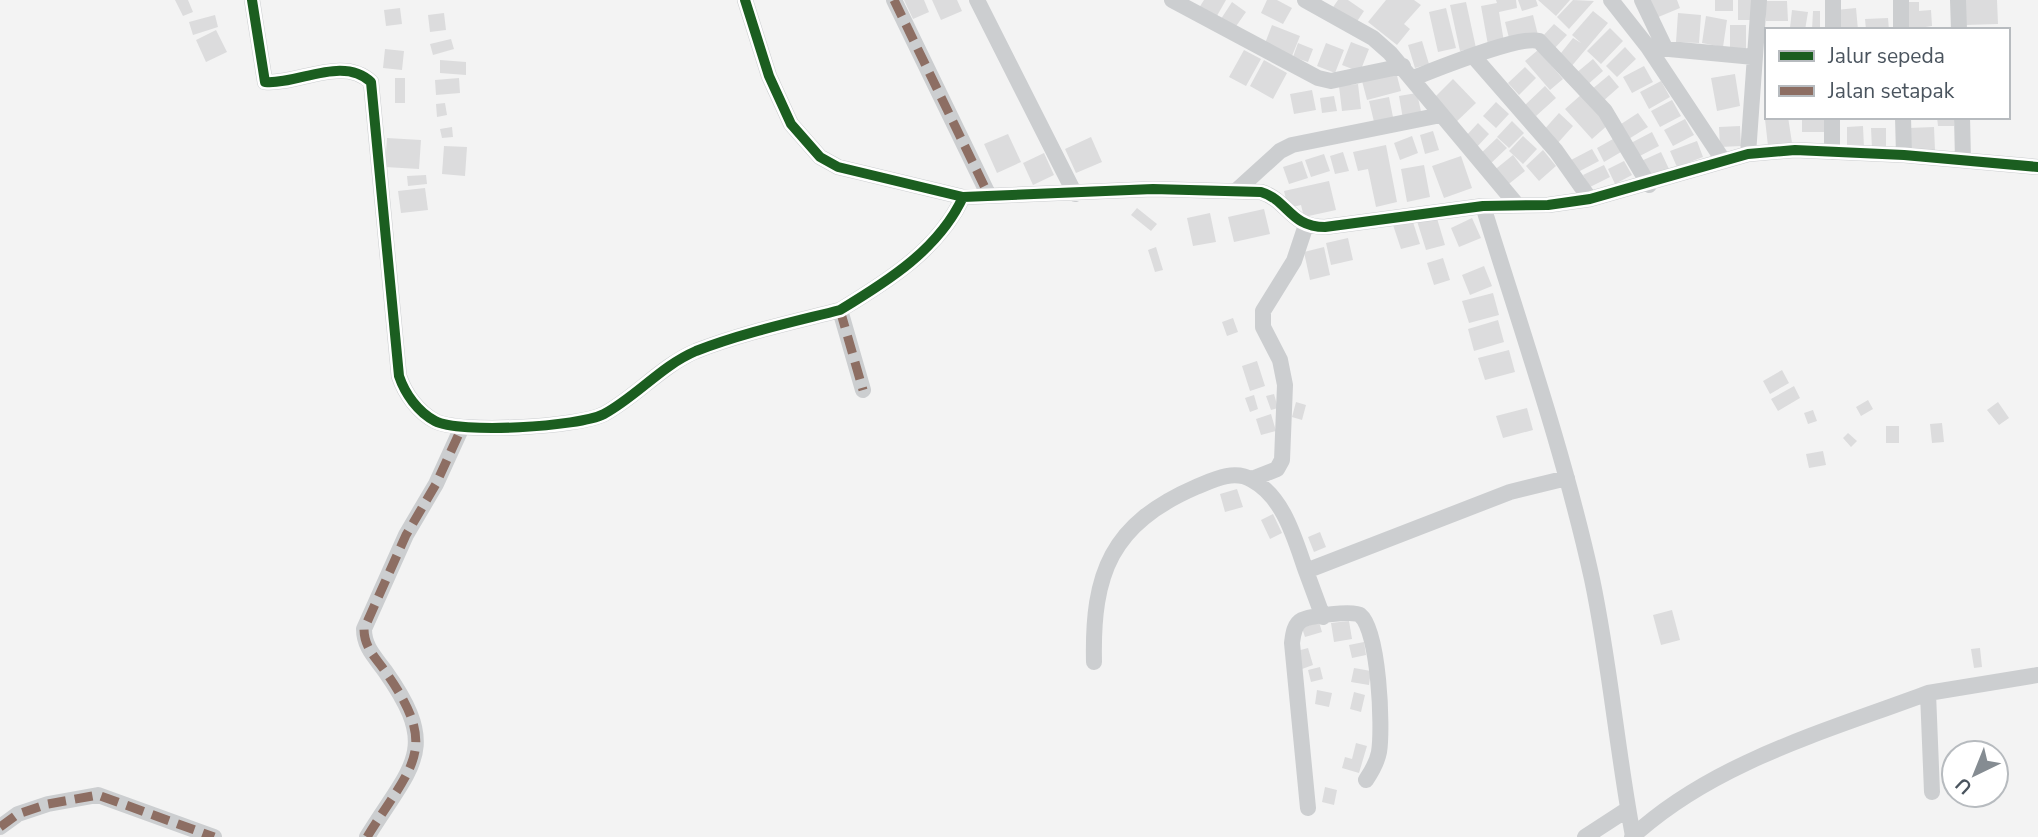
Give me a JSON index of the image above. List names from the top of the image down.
{
  "legend": ["Jalur sepeda", "Jalan setapak"],
  "north": "bottom left"
}
